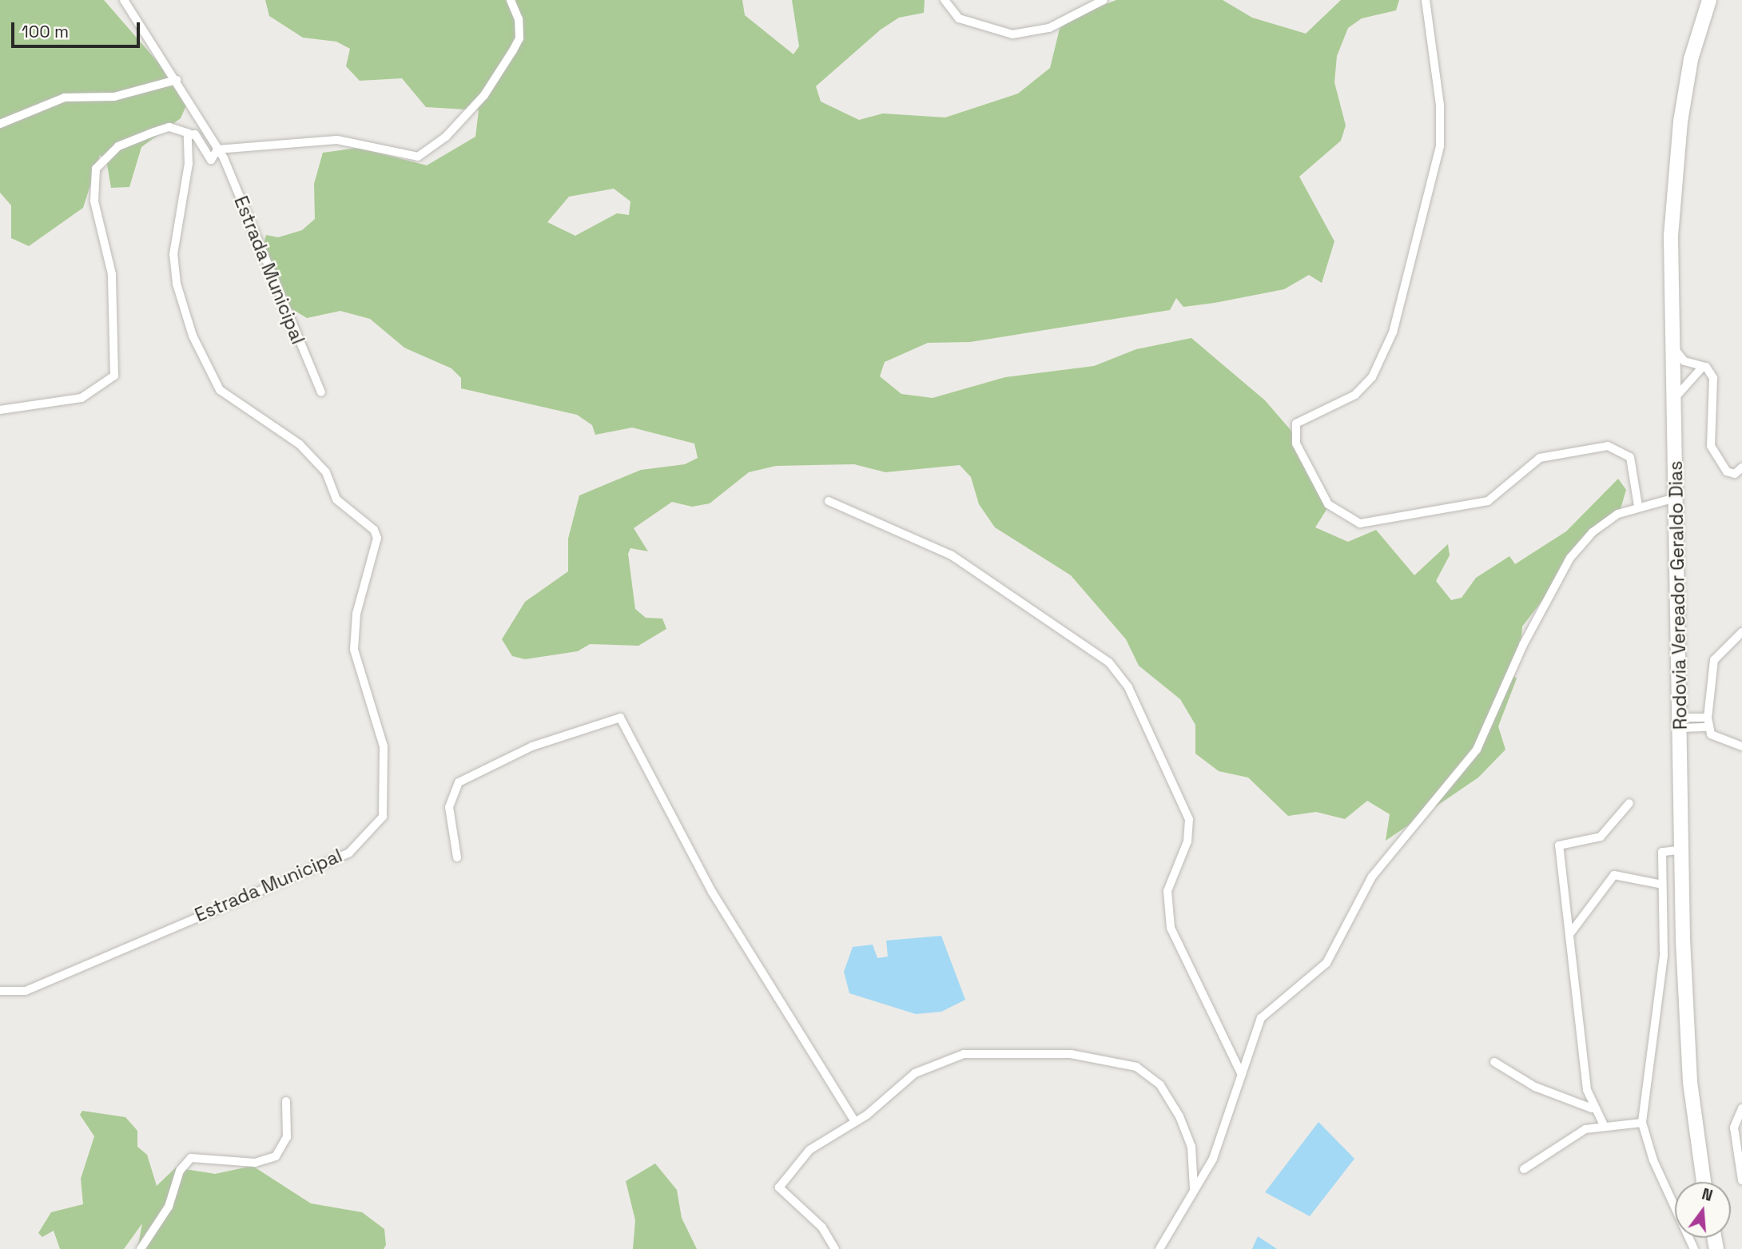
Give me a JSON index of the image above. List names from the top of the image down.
{
  "streets": {
    "main road": ["Rodovia Vereador Geraldo Dias"],
    "street": ["Estrada Municipal"]
  },
  "scale_bar": "100 m",
  "north": "top"
}
